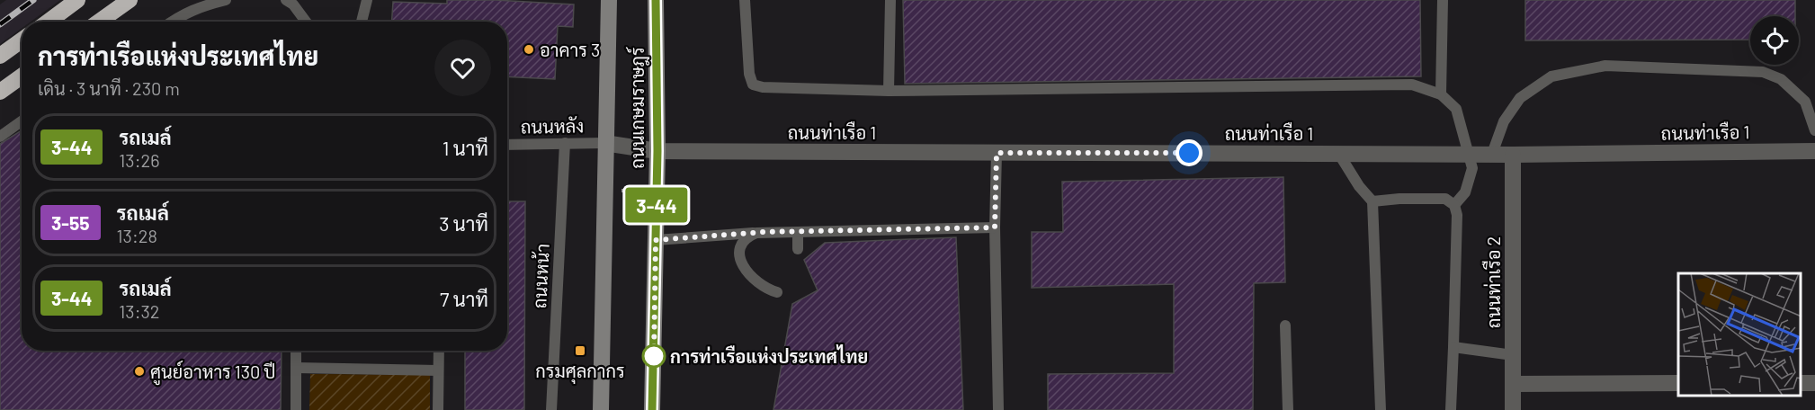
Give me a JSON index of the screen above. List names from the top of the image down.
{
  "streets": {
    "street": ["ถนนเกษมราษฎร์", "ถนนท่าเรือ 1", "ถนนท่าเรือ 2"],
    "lane": ["ถนนหลัง", "ถนนหน้า"]
  },
  "crossings": [
    ["ถนนเกษมราษฎร์", "ถนนหลัง"],
    ["ถนนเกษมราษฎร์", "ถนนท่าเรือ 1"],
    ["ถนนหลัง", "ถนนท่าเรือ 1"],
    ["ถนนหลัง", "ถนนหน้า"],
    ["ถนนท่าเรือ 1", "ถนนท่าเรือ 2"]
  ],
  "places": {
    "other": ["อาคาร 3", "การท่าเรือแห่งประเทศไทย", "ศูนย์อาหาร 130 ปี"],
    "transit": ["กรมศุลกากร"]
  },
  "lines": ["bus line 3-44"],
  "page": {
    "on_map": "3-44",
    "heading": ["การท่าเรือแห่งประเทศไทย", "เดิน · 3 นาที · 230 m"],
    "list": [
      {
        "mark": "3-44",
        "name": "รถเมล์",
        "note": "13:26",
        "value": "1 นาที"
      },
      {
        "mark": "3-55",
        "name": "รถเมล์",
        "note": "13:28",
        "value": "3 นาที"
      },
      {
        "mark": "3-44",
        "name": "รถเมล์",
        "note": "13:32",
        "value": "7 นาที"
      }
    ]
  }
}
